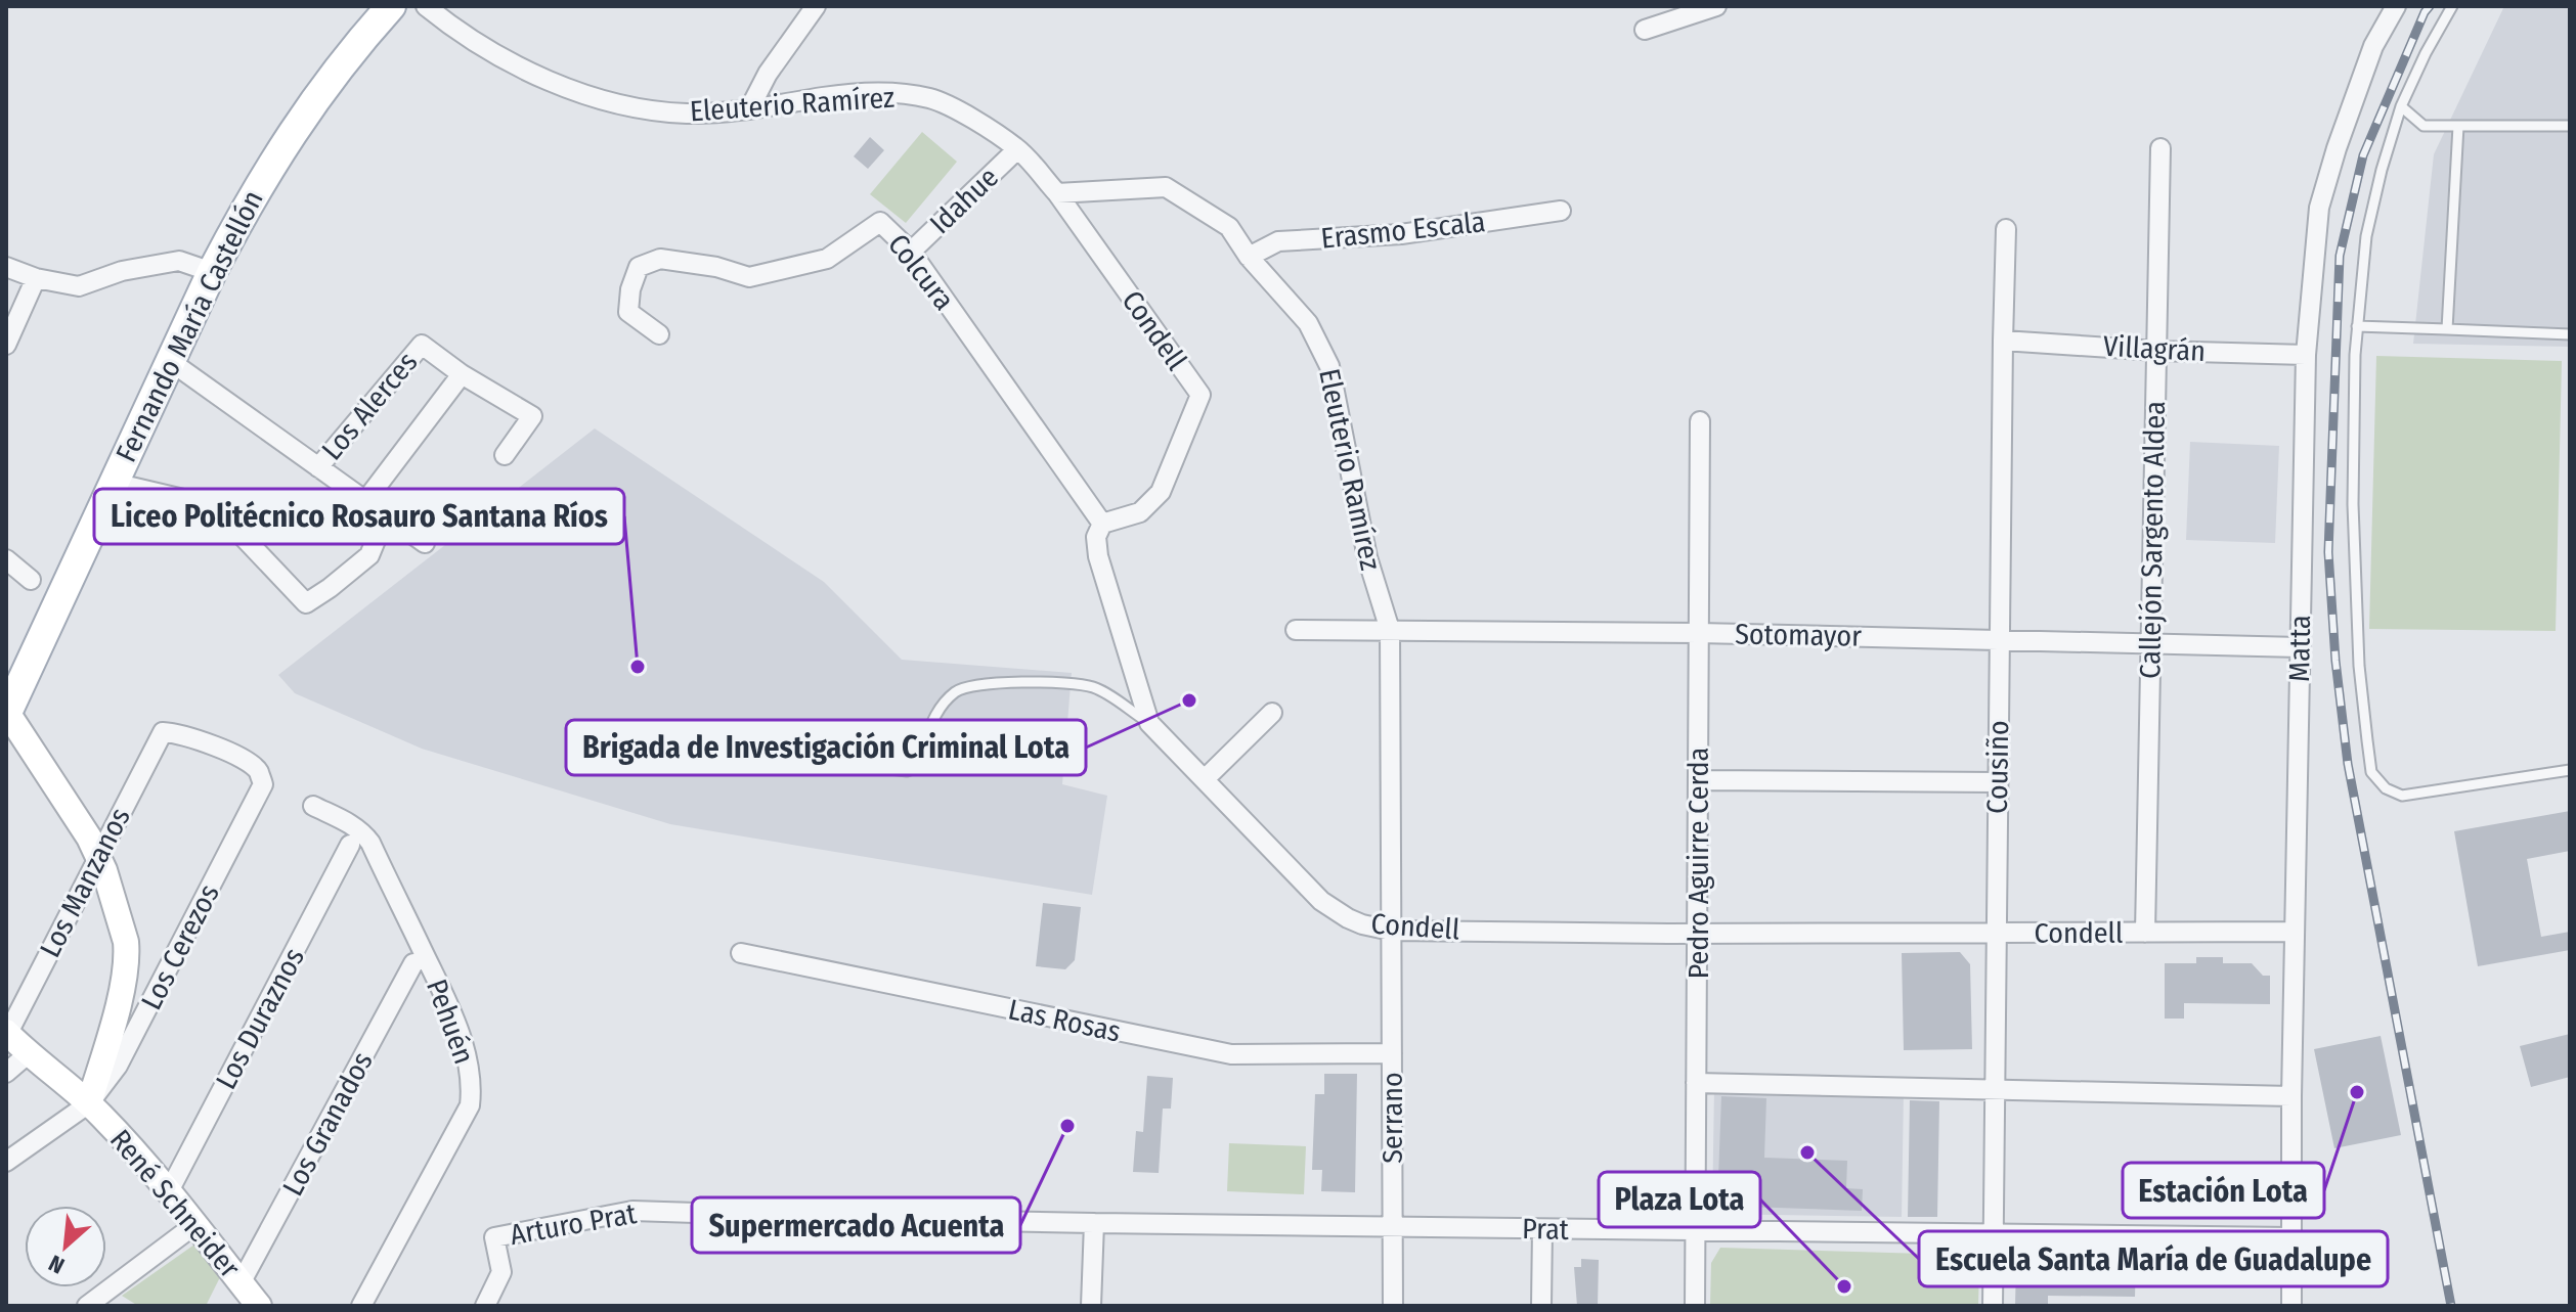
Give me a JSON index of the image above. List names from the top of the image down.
{
  "streets": {
    "main road": ["Fernando María Castellón", "René Schneider"],
    "street": [
      "Eleuterio Ramírez",
      "Idahue",
      "Erasmo Escala",
      "Colcura",
      "Condell",
      "Villagrán",
      "Los Alerces",
      "Callejón Sargento Aldea",
      "Sotomayor",
      "Matta",
      "Cousiño",
      "Pedro Aguirre Cerda",
      "Los Manzanos",
      "Los Cerezos",
      "Los Duraznos",
      "Las Rosas",
      "Pehuén",
      "Serrano",
      "Los Granados",
      "Arturo Prat",
      "Prat"
    ]
  },
  "crossings": [
    ["Eleuterio Ramírez", "Idahue"],
    ["Eleuterio Ramírez", "Erasmo Escala"],
    ["Eleuterio Ramírez", "Condell"],
    ["Eleuterio Ramírez", "Sotomayor"],
    ["Eleuterio Ramírez", "Serrano"],
    ["Idahue", "Colcura"],
    ["Colcura", "Condell"],
    ["Fernando María Castellón", "René Schneider"],
    ["Condell", "Callejón Sargento Aldea"],
    ["Condell", "Matta"],
    ["Condell", "Cousiño"],
    ["Condell", "Pedro Aguirre Cerda"],
    ["Condell", "Serrano"],
    ["Villagrán", "Callejón Sargento Aldea"],
    ["Villagrán", "Matta"],
    ["Villagrán", "Cousiño"],
    ["Callejón Sargento Aldea", "Sotomayor"],
    ["Sotomayor", "Matta"],
    ["Sotomayor", "Cousiño"],
    ["Sotomayor", "Pedro Aguirre Cerda"],
    ["Matta", "Prat"],
    ["Cousiño", "Prat"],
    ["Pedro Aguirre Cerda", "Prat"],
    ["Los Manzanos", "Los Cerezos"],
    ["Los Manzanos", "René Schneider"],
    ["Los Cerezos", "René Schneider"],
    ["Los Duraznos", "René Schneider"],
    ["Las Rosas", "Serrano"],
    ["Serrano", "Prat"],
    ["Los Granados", "René Schneider"],
    ["Arturo Prat", "Prat"]
  ],
  "places": [
    "Liceo Politécnico Rosauro Santana Ríos",
    "Brigada de Investigación Criminal Lota",
    "Estación Lota",
    "Supermercado Acuenta",
    "Escuela Santa María de Guadalupe",
    "Plaza Lota"
  ],
  "north": "bottom left"
}
